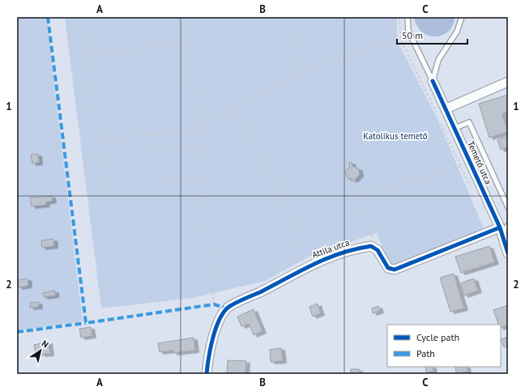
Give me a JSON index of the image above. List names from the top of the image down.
{
  "streets": {
    "street": ["Temető utca", "Attila utca"]
  },
  "parks": ["Katolikus temető"],
  "legend": ["Cycle path", "Path"],
  "scale_bar": "50 m",
  "north": "top right",
  "grid": {
    "columns": ["A", "B", "C"],
    "rows": ["1", "2"]
  }
}
